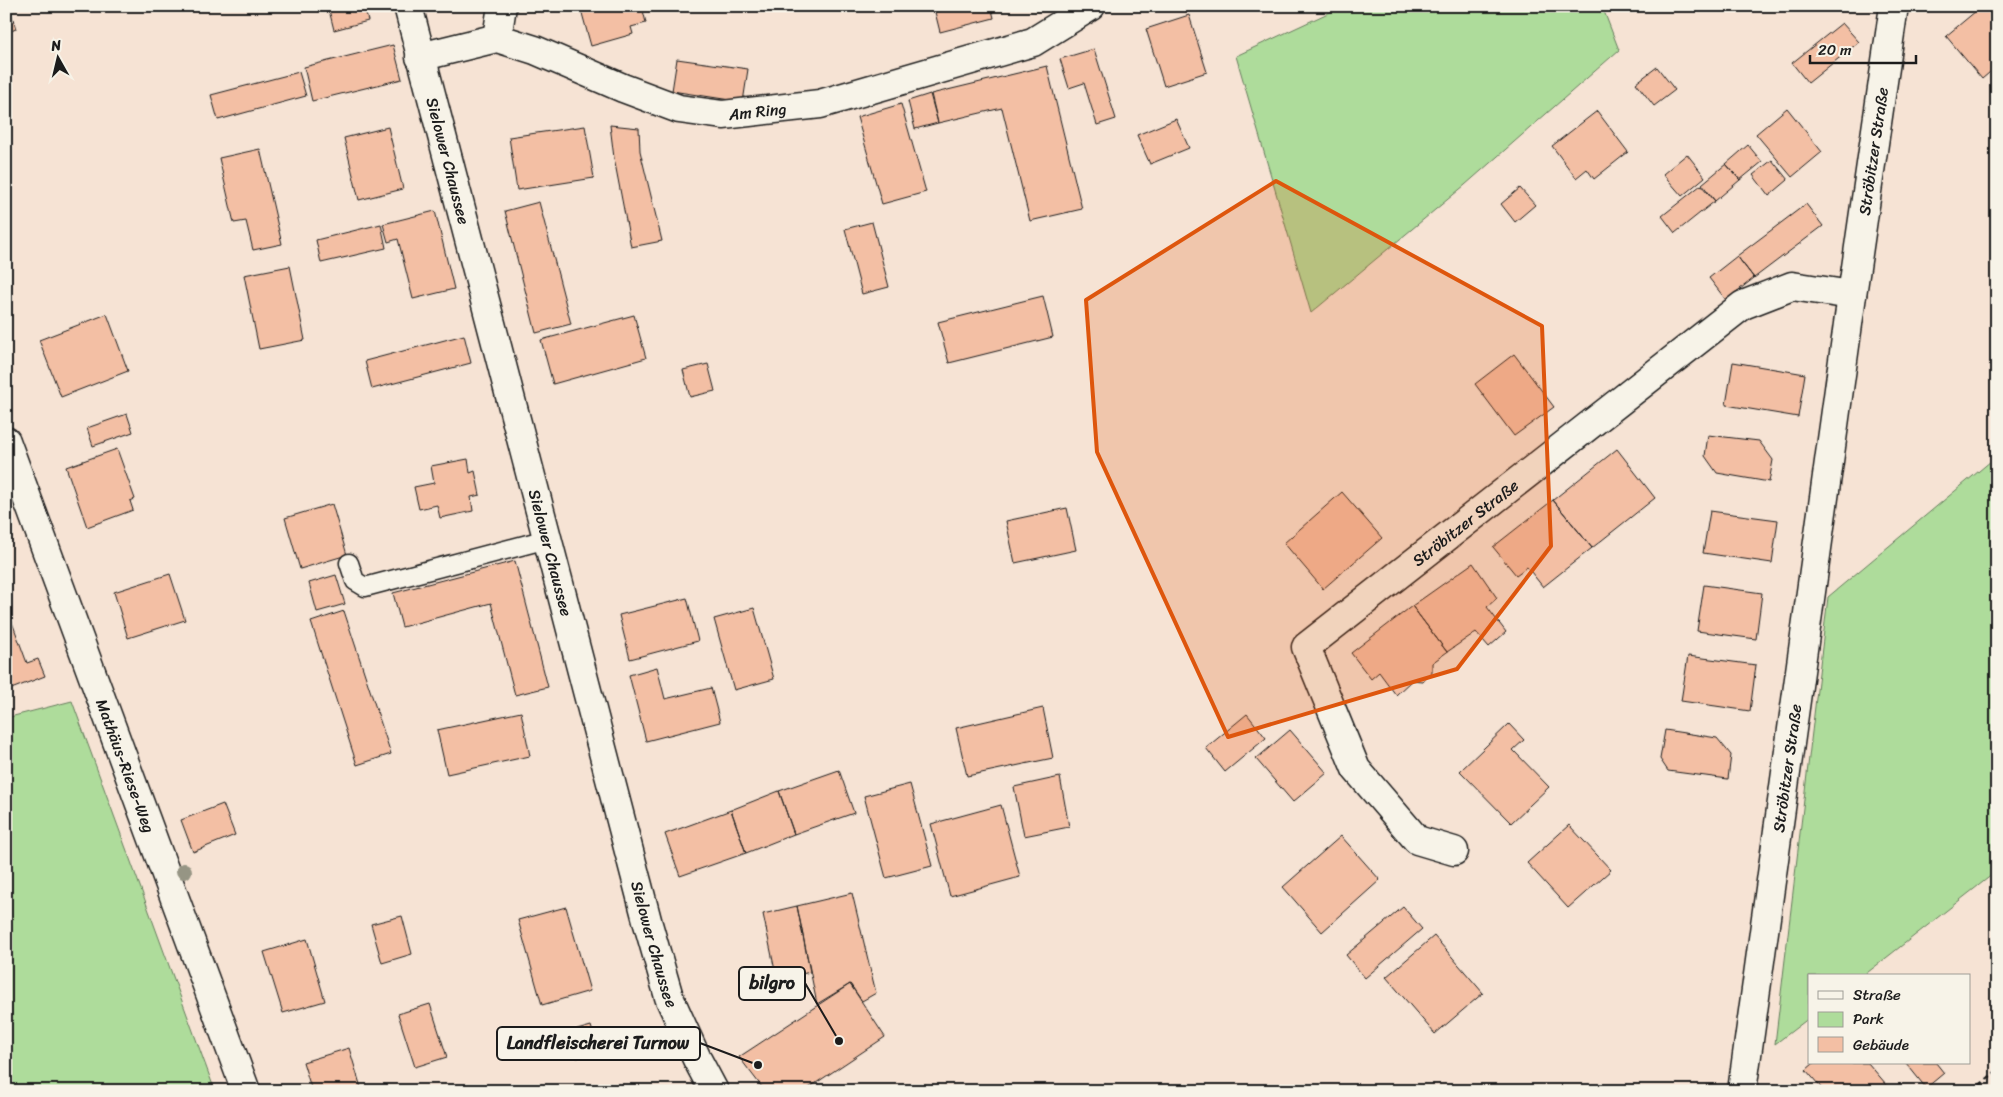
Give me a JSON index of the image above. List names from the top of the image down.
{
  "streets": {
    "street": [
      "Am Ring",
      "Ströbitzer Straße",
      "Sielower Chaussee",
      "Mathäus-Riese-Weg"
    ]
  },
  "places": ["bilgro", "Landfleischerei Turnow"],
  "legend": ["Straße", "Park", "Gebäude"],
  "scale_bar": "20 m",
  "north": "top"
}
